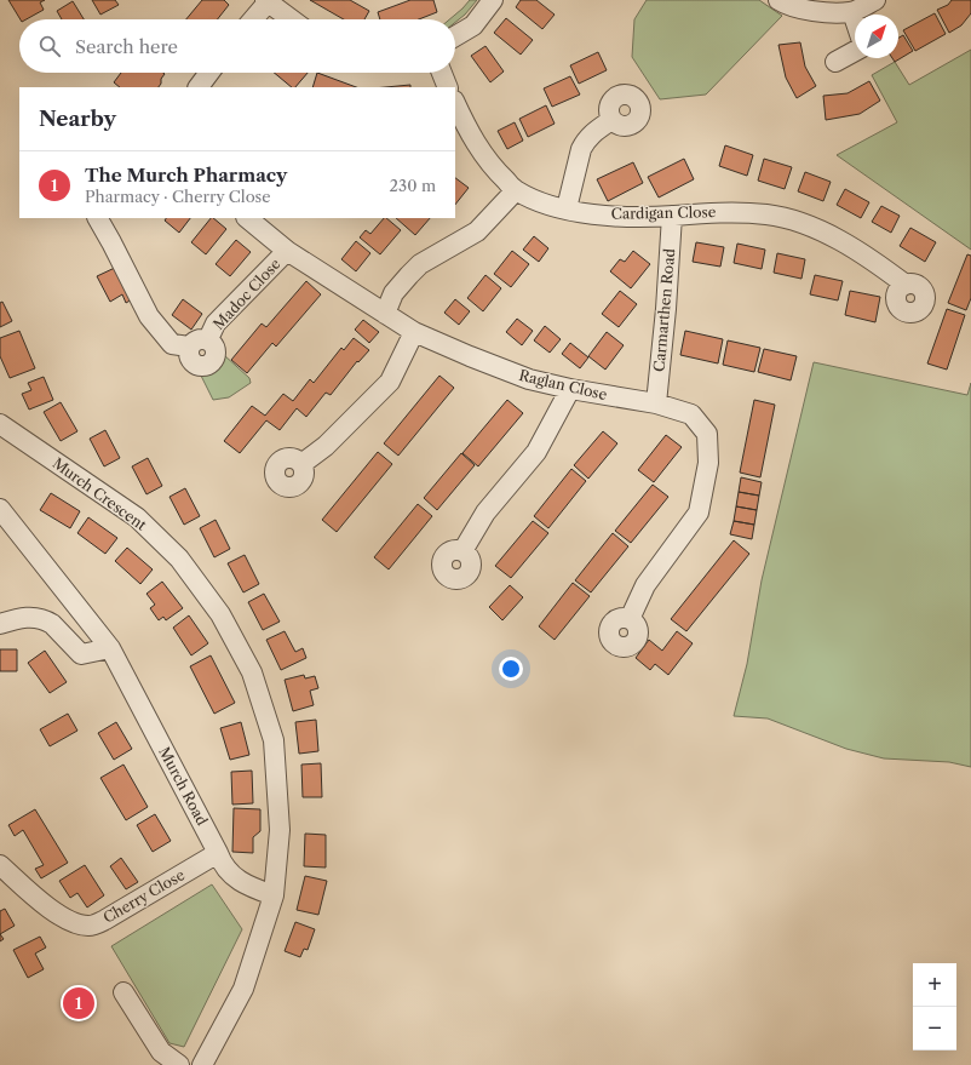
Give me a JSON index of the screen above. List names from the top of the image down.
{
  "streets": {
    "street": [
      "Cardigan Close",
      "Madoc Close",
      "Carmarthen Road",
      "Raglan Close",
      "Murch Crescent",
      "Murch Road",
      "Cherry Close"
    ]
  },
  "crossings": [
    ["Cardigan Close", "Carmarthen Road"],
    ["Madoc Close", "Raglan Close"],
    ["Carmarthen Road", "Raglan Close"],
    ["Murch Crescent", "Murch Road"],
    ["Murch Road", "Cherry Close"]
  ],
  "north": "top right",
  "page": {
    "search": "Search here",
    "heading": "Nearby",
    "list": [
      {
        "mark": "1",
        "name": "The Murch Pharmacy",
        "note": "Pharmacy · Cherry Close",
        "value": "230 m"
      }
    ],
    "map_buttons": ["+", "−"],
    "pins": "1"
  }
}
